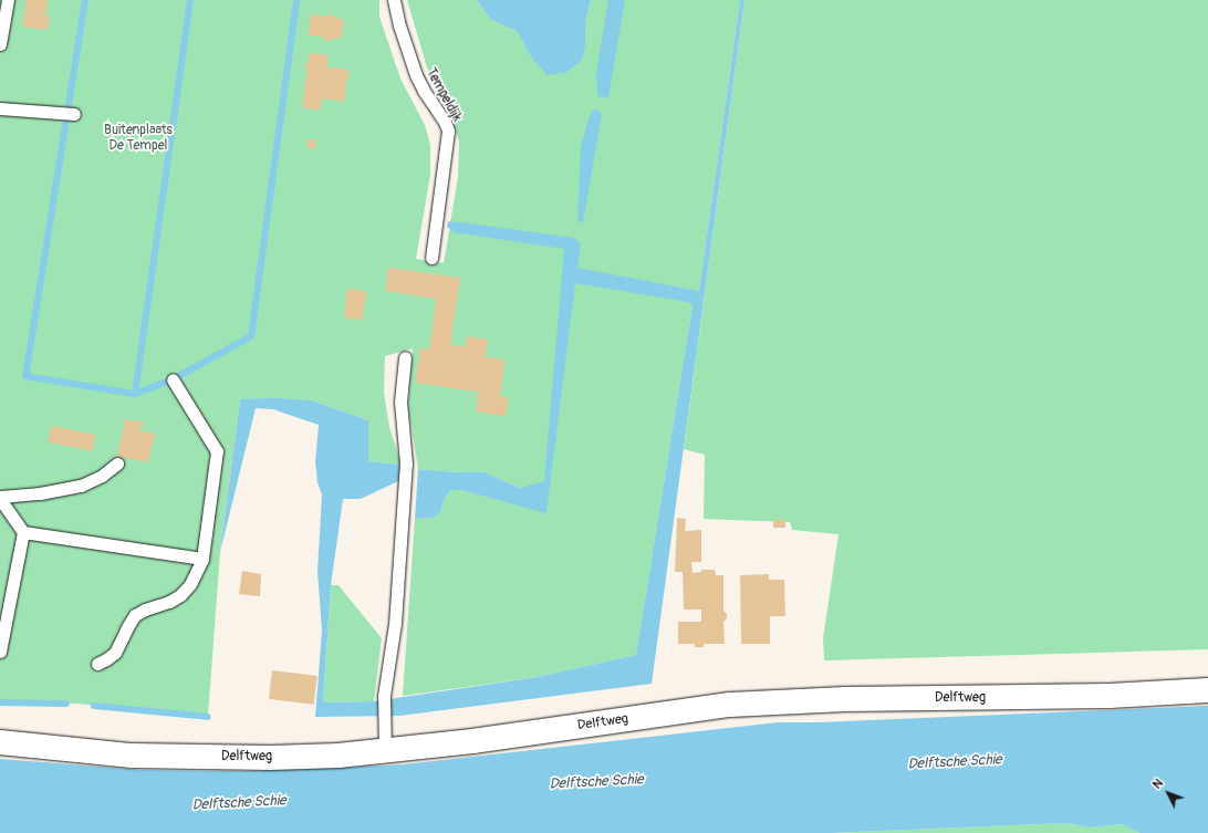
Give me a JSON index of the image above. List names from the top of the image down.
{
  "streets": {
    "street": ["Delftweg"],
    "lane": ["Tempeldijk"]
  },
  "water": ["Delftsche Schie"],
  "parks": ["Buitenplaats De Tempel"],
  "north": "top left"
}
